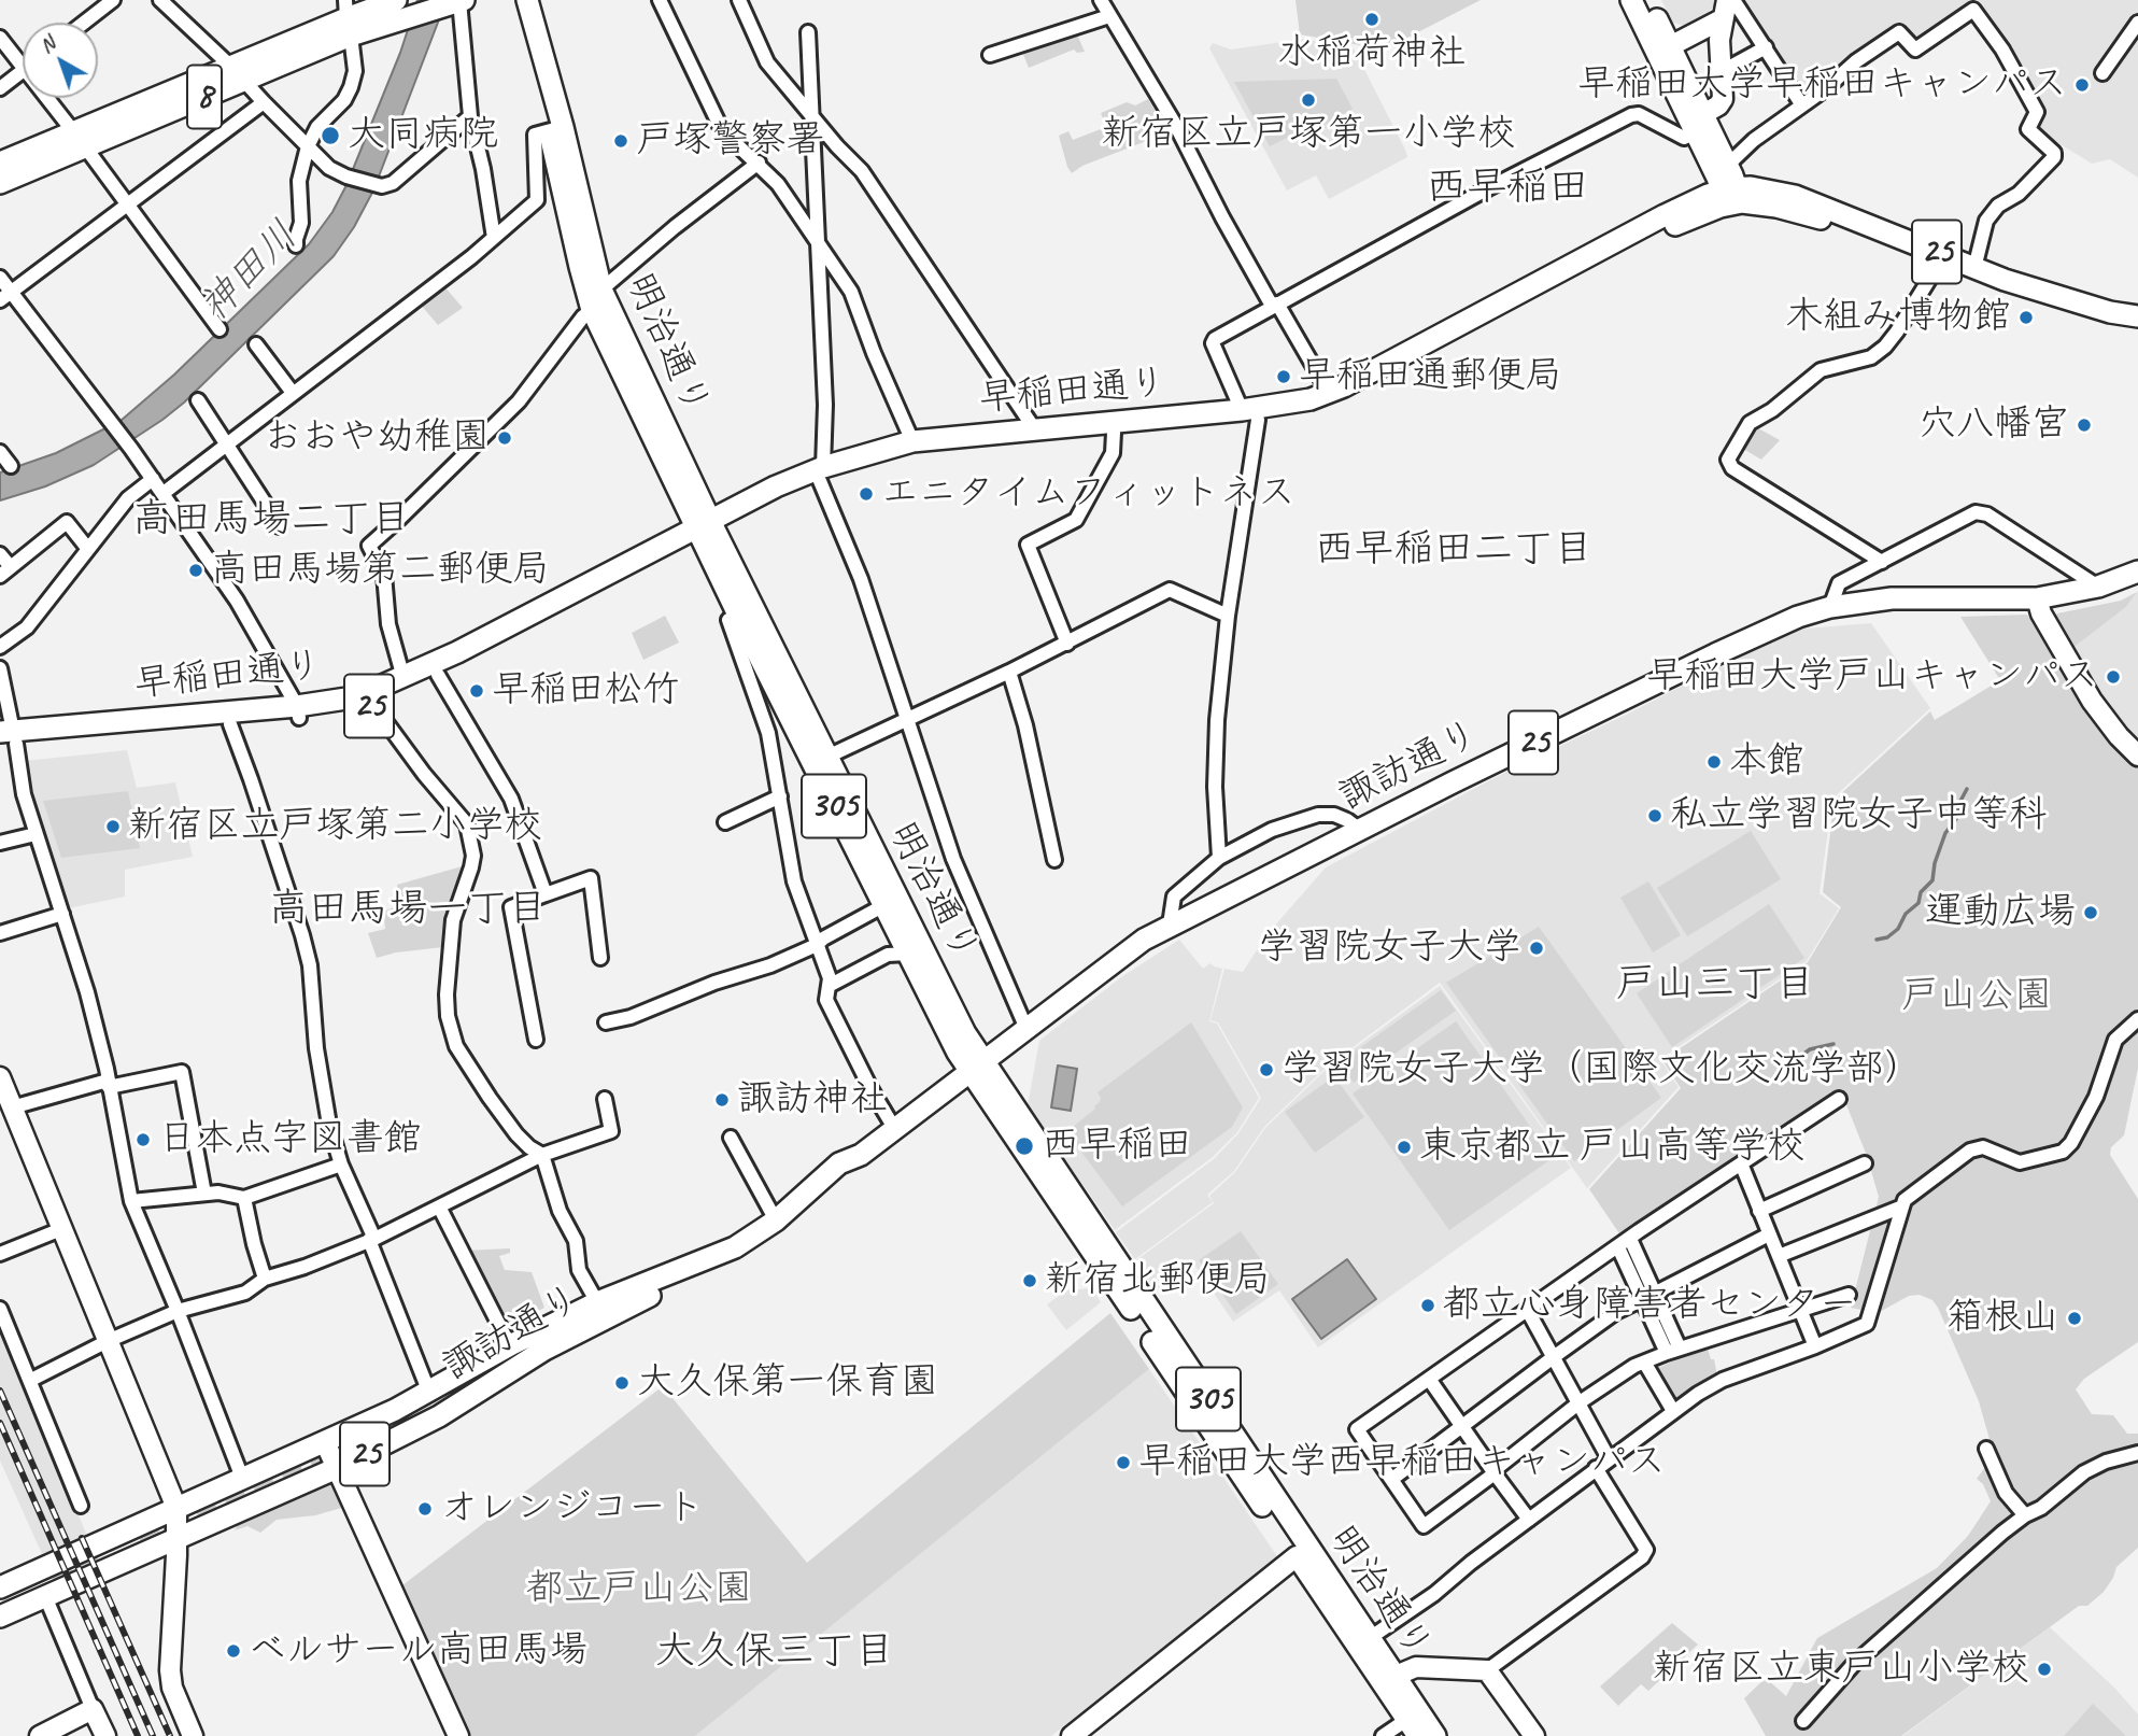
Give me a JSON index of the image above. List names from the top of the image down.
{
  "streets": {
    "main road": [
      "8",
      "25",
      "明治通り",
      "早稲田通り",
      "諏訪通り",
      "305"
    ]
  },
  "crossings": [
    ["25", "諏訪通り"],
    ["明治通り", "早稲田通り"],
    ["明治通り", "諏訪通り"]
  ],
  "districts": [
    "西早稲田",
    "高田馬場二丁目",
    "西早稲田二丁目",
    "高田馬場一丁目",
    "戸山三丁目",
    "大久保三丁目"
  ],
  "water": ["神田川"],
  "parks": ["戸山公園", "都立戸山公園"],
  "places": [
    "水稲荷神社",
    "早稲田大学早稲田キャンパス",
    "新宿区立戸塚第一小学校",
    "大同病院",
    "戸塚警察署",
    "木組み博物館",
    "早稲田通郵便局",
    "穴八幡宮",
    "おおや幼稚園",
    "エニタイムフィットネス",
    "高田馬場第二郵便局",
    "早稲田大学戸山キャンパス",
    "早稲田松竹",
    "本館",
    "私立学習院女子中等科",
    "新宿区立戸塚第二小学校",
    "運動広場",
    "学習院女子大学",
    "学習院女子大学（国際文化交流学部）",
    "諏訪神社",
    "日本点字図書館",
    "西早稲田",
    "東京都立 戸山高等学校",
    "新宿北郵便局",
    "都立心身障害者センター",
    "箱根山",
    "大久保第一保育園",
    "早稲田大学西早稲田キャンパス",
    "オレンジコート",
    "ベルサール高田馬場",
    "新宿区立東戸山小学校"
  ],
  "north": "top left"
}
